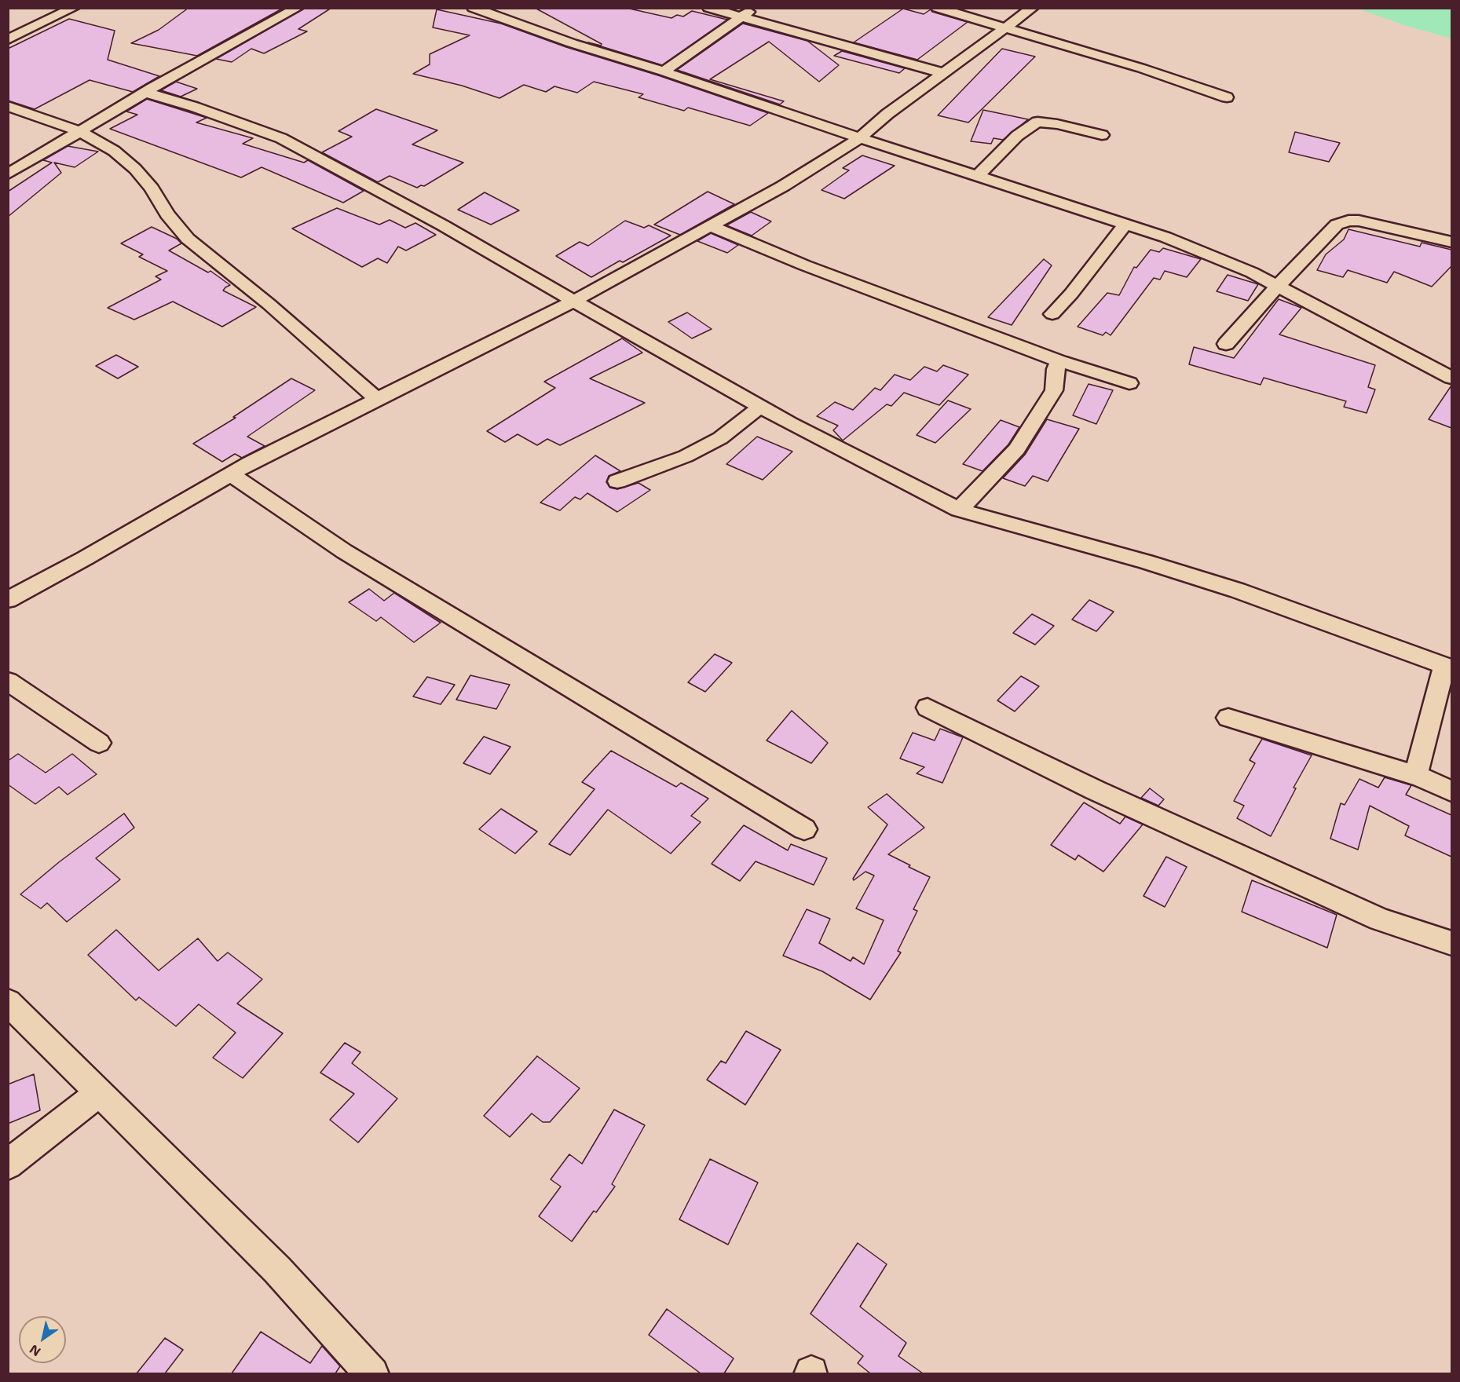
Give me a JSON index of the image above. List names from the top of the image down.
{
  "north": "bottom left"
}
